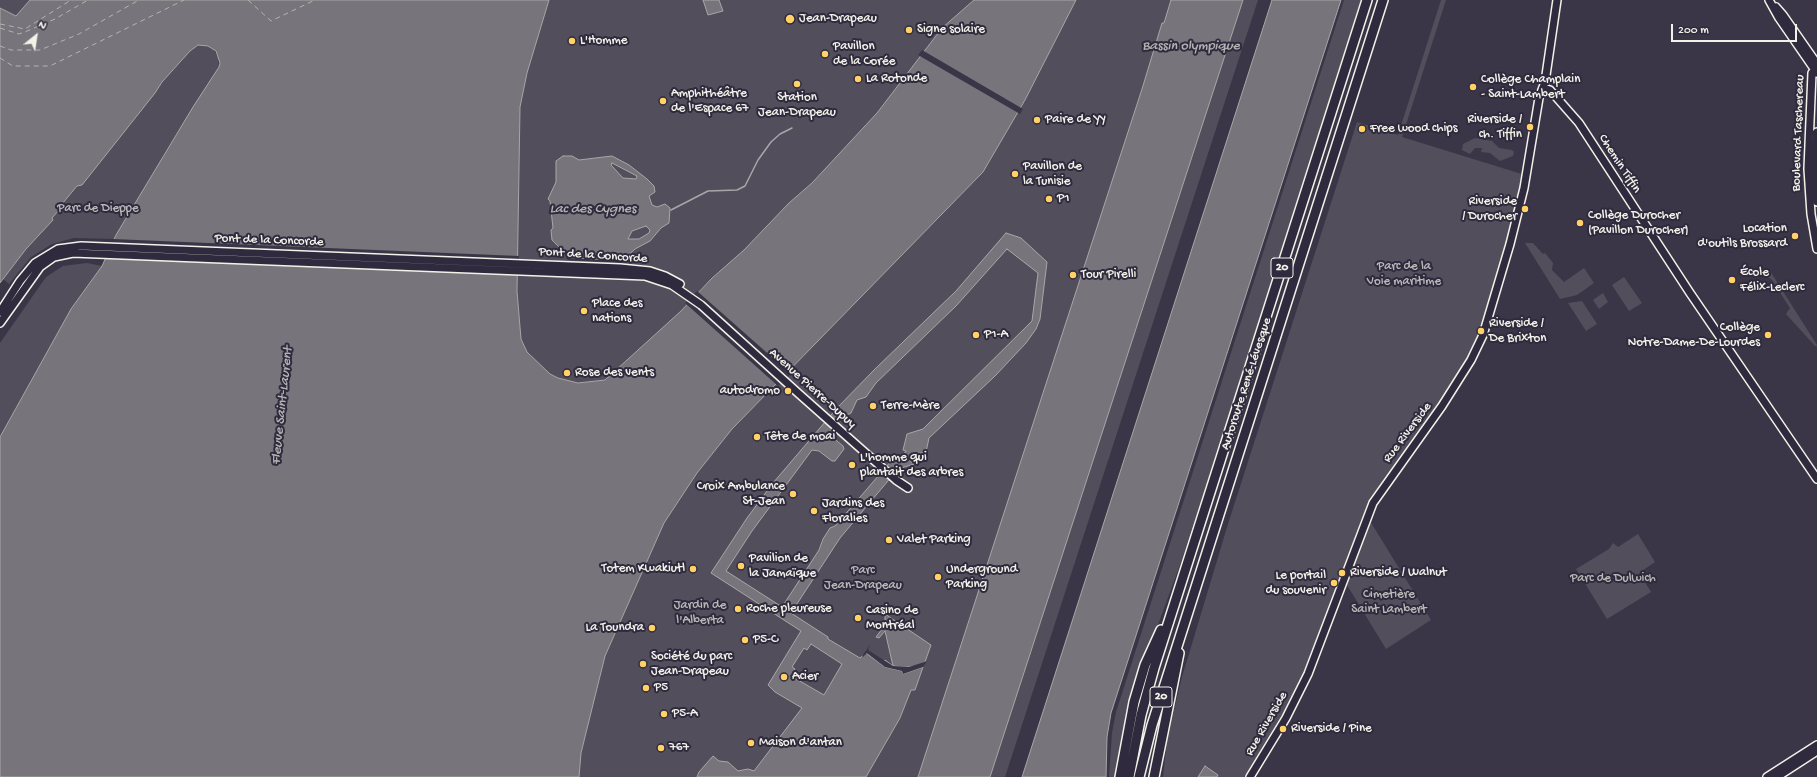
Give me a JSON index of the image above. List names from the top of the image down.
{
  "streets": {
    "highway": ["Boulevard Taschereau", "20", "Autoroute René-Lévesque"],
    "street": [
      "Chemin Tiffin",
      "Pont de la Concorde",
      "Avenue Pierre-Dupuy",
      "Rue Riverside"
    ]
  },
  "crossings": [
    ["Chemin Tiffin", "Rue Riverside"],
    ["Pont de la Concorde", "Avenue Pierre-Dupuy"]
  ],
  "water": ["Bassin olympique", "Lac des Cygnes", "Fleuve Saint-Laurent"],
  "parks": [
    "Parc de Dieppe",
    "Parc de la Voie maritime",
    "Parc Jean-Drapeau",
    "Parc de Dulwich",
    "Cimetière Saint Lambert",
    "Jardin de l'Alberta"
  ],
  "places": [
    "Jean-Drapeau",
    "Signe solaire",
    "L'Homme",
    "Pavillon de la Corée",
    "La Rotonde",
    "Station Jean-Drapeau",
    "Collège Champlain - Saint-Lambert",
    "Amphithéâtre de l'Espace 67",
    "Paire de YY",
    "Riverside / ch. Tiffin",
    "Free wood chips",
    "Pavillon de la Tunisie",
    "P1",
    "Riverside / Durocher",
    "Collège Durocher (Pavillon Durocher)",
    "Location d'outils Brossard",
    "Tour Pirelli",
    "École Félix-Leclerc",
    "Place des nations",
    "Riverside / De Brixton",
    "P1-A",
    "Collège Notre-Dame-De-Lourdes",
    "Rose des vents",
    "autodromo",
    "Terre-Mère",
    "Tête de moai",
    "L'homme qui plantait des arbres",
    "Croix Ambulance St-Jean",
    "Jardins des Floralies",
    "Valet Parking",
    "Pavilion de la Jamaïque",
    "Totem Kwakiutl",
    "Riverside / Walnut",
    "Underground Parking",
    "Le portail du souvenir",
    "Roche pleureuse",
    "Casino de Montréal",
    "La Toundra",
    "P5-C",
    "Société du parc Jean-Drapeau",
    "Acier",
    "P5",
    "P5-A",
    "Riverside / Pine",
    "Maison d'antan",
    "767"
  ],
  "scale_bar": "200 m",
  "north": "top right"
}
